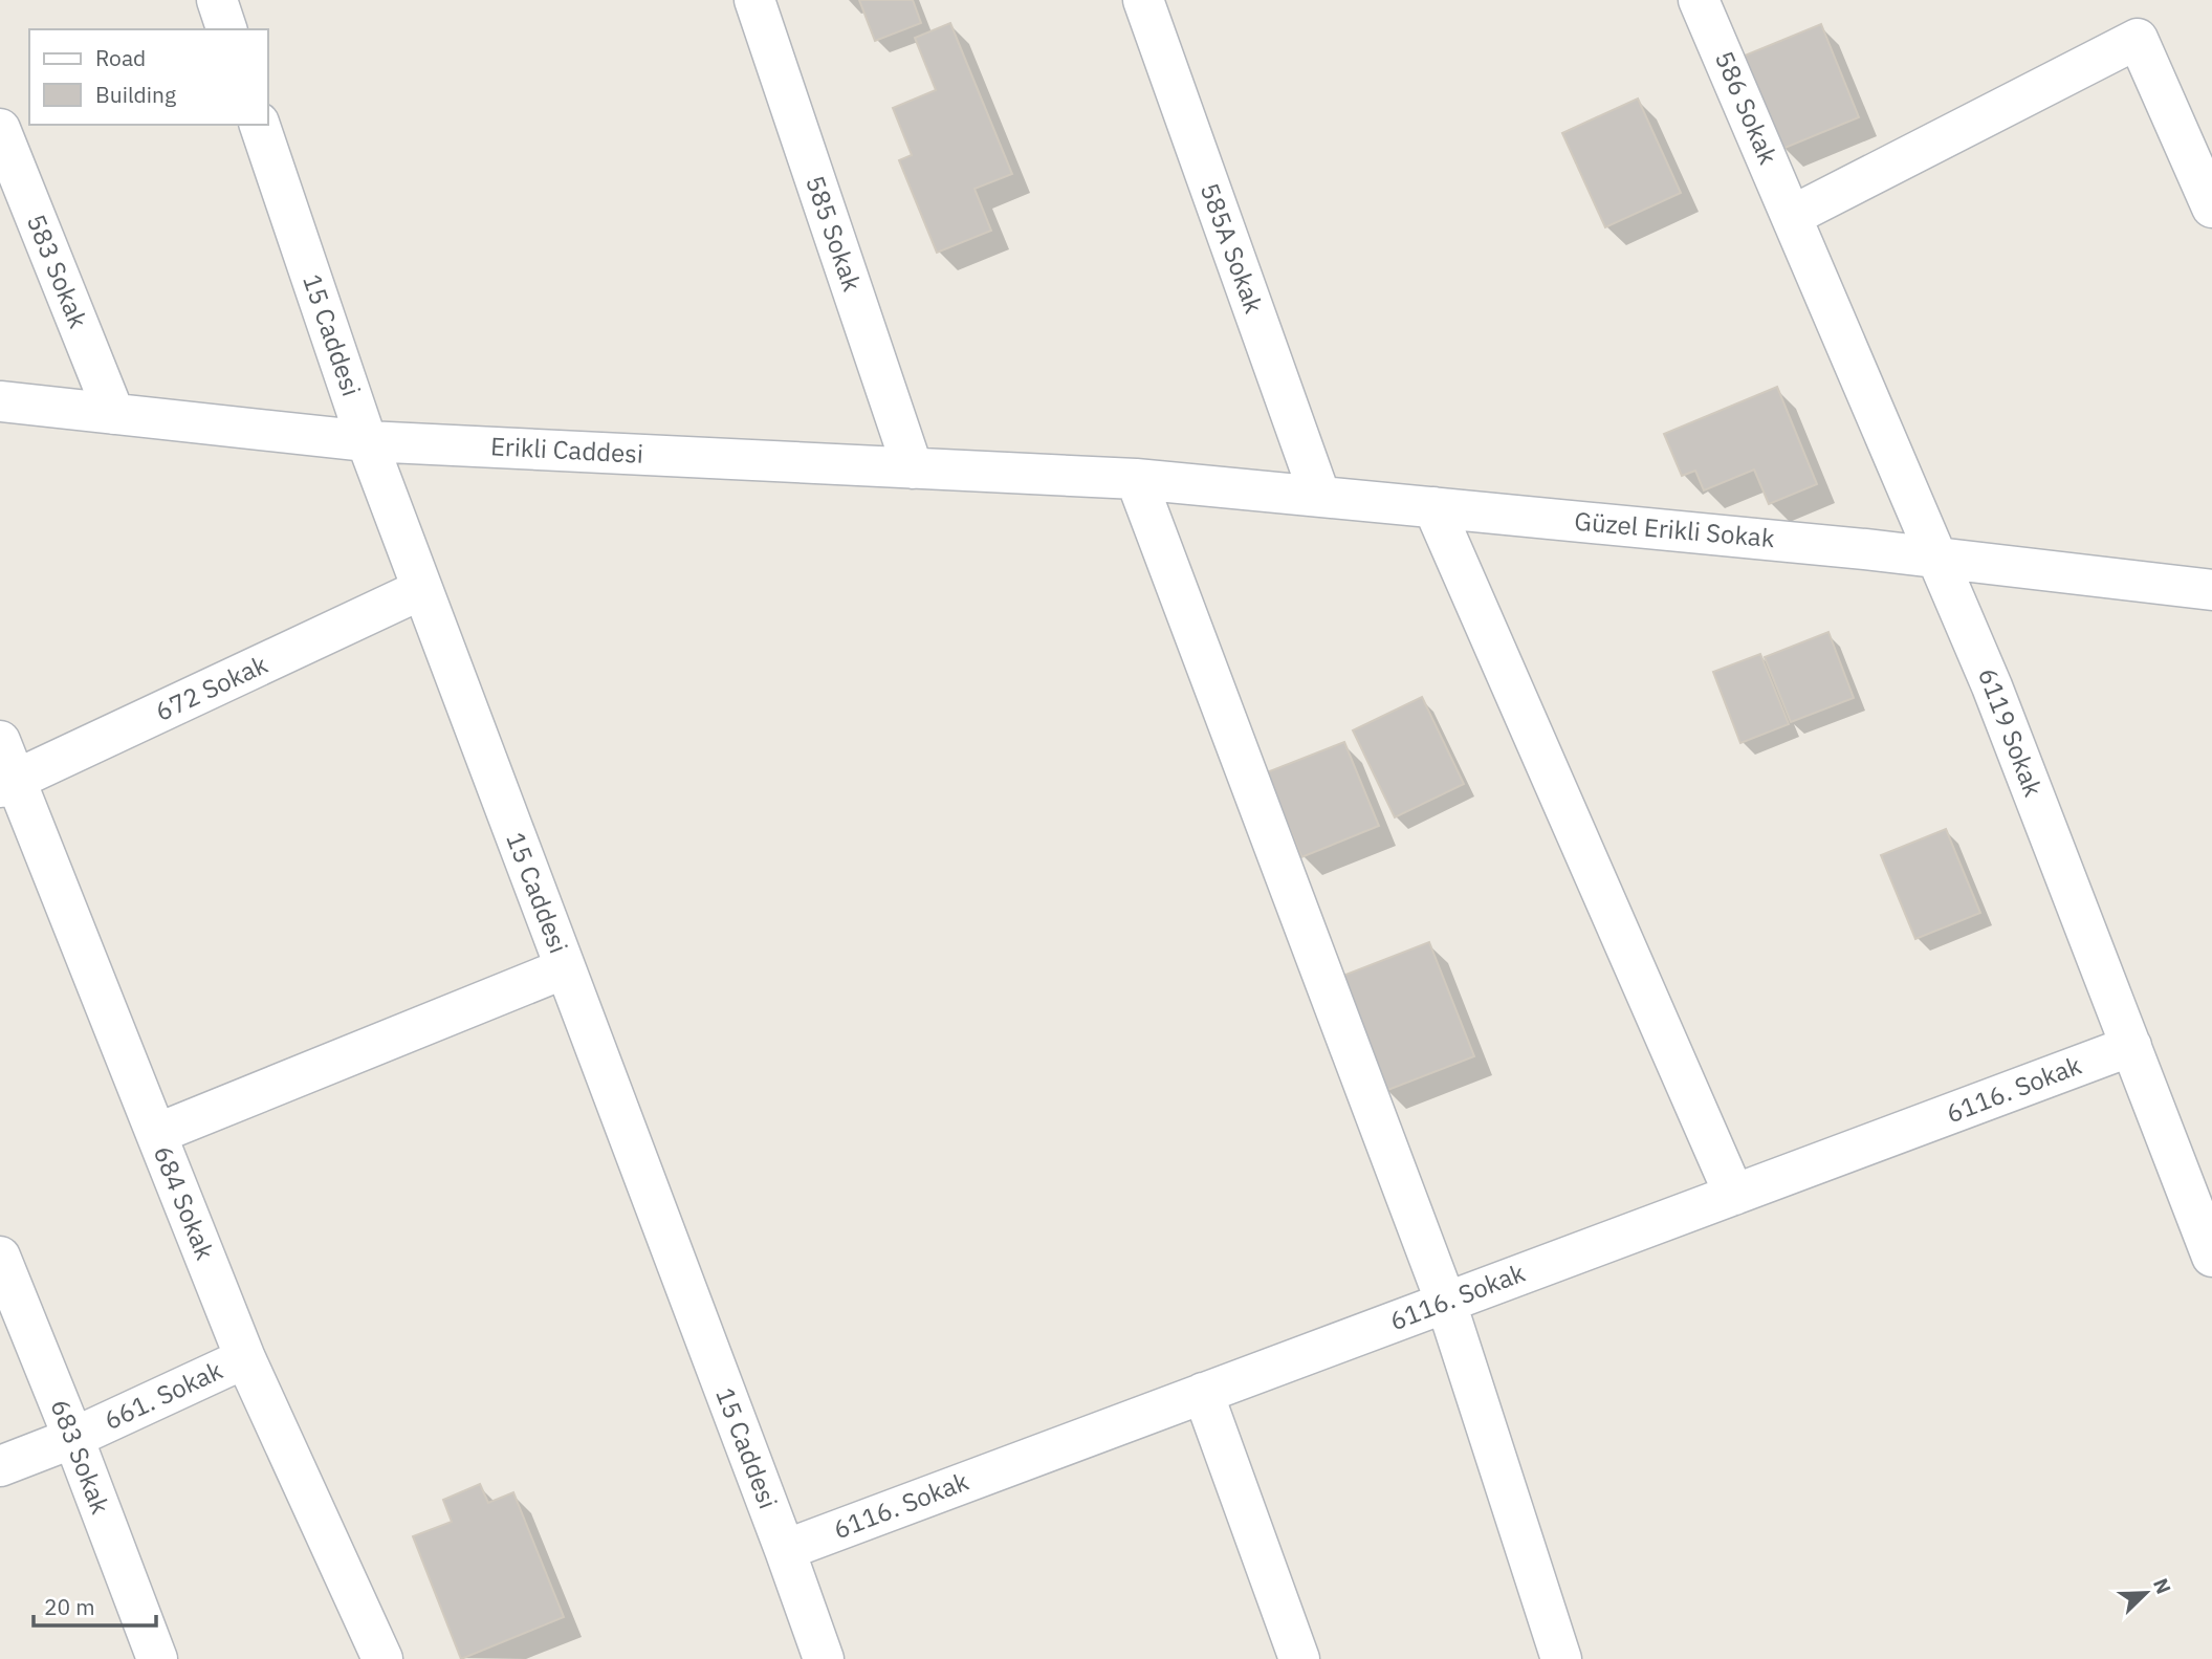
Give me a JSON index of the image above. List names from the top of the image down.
{
  "streets": {
    "street": [
      "586 Sokak",
      "585 Sokak",
      "585A Sokak",
      "583 Sokak",
      "15 Caddesi",
      "Erikli Caddesi",
      "Güzel Erikli Sokak",
      "672 Sokak",
      "6119 Sokak",
      "6116. Sokak",
      "684 Sokak",
      "661. Sokak",
      "683 Sokak"
    ]
  },
  "crossings": [
    ["586 Sokak", "6119 Sokak"],
    ["585 Sokak", "Erikli Caddesi"],
    ["585A Sokak", "Güzel Erikli Sokak"],
    ["583 Sokak", "Erikli Caddesi"],
    ["15 Caddesi", "Erikli Caddesi"],
    ["15 Caddesi", "672 Sokak"],
    ["15 Caddesi", "6116. Sokak"],
    ["Erikli Caddesi", "Güzel Erikli Sokak"],
    ["Güzel Erikli Sokak", "6119 Sokak"],
    ["672 Sokak", "684 Sokak"],
    ["6119 Sokak", "6116. Sokak"],
    ["684 Sokak", "661. Sokak"],
    ["661. Sokak", "683 Sokak"]
  ],
  "legend": ["Road", "Building"],
  "scale_bar": "20 m",
  "north": "top right"
}
